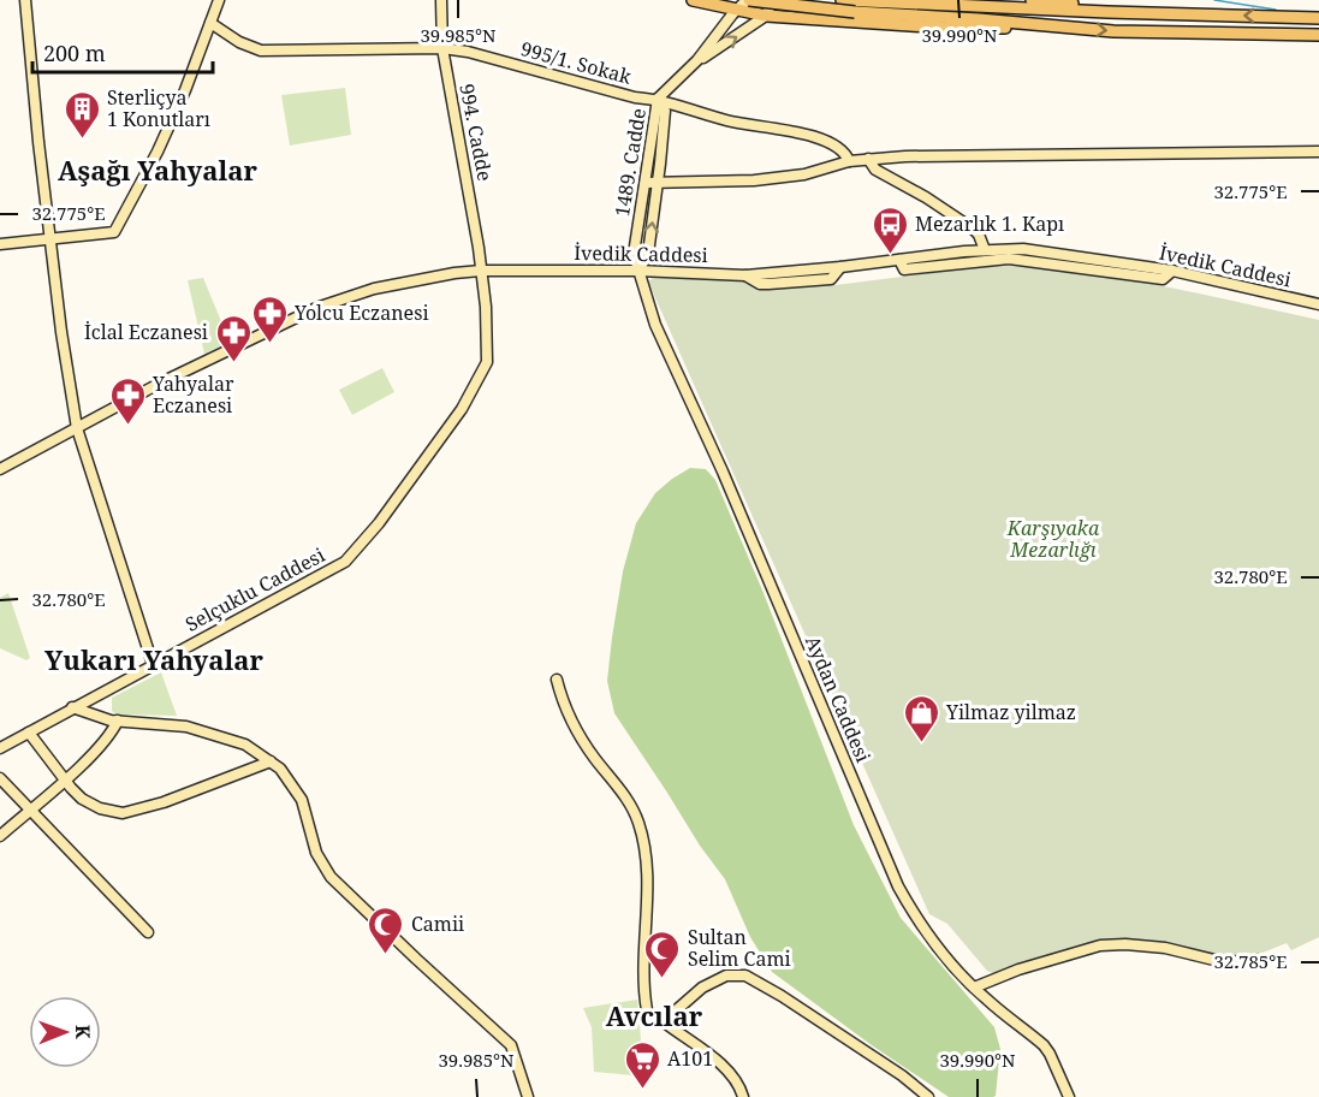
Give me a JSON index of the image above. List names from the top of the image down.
{
  "streets": {
    "street": [
      "995/1. Sokak",
      "994. Cadde",
      "1489. Cadde",
      "İvedik Caddesi",
      "Selçuklu Caddesi",
      "Aydan Caddesi"
    ]
  },
  "crossings": [
    ["995/1. Sokak", "994. Cadde"],
    ["995/1. Sokak", "1489. Cadde"],
    ["994. Cadde", "İvedik Caddesi"],
    ["994. Cadde", "Selçuklu Caddesi"],
    ["1489. Cadde", "İvedik Caddesi"],
    ["1489. Cadde", "Aydan Caddesi"],
    ["İvedik Caddesi", "Selçuklu Caddesi"],
    ["İvedik Caddesi", "Aydan Caddesi"]
  ],
  "districts": ["Aşağı Yahyalar", "Yukarı Yahyalar", "Avcılar"],
  "parks": ["Karşıyaka Mezarlığı"],
  "places": {
    "building": ["Sterliçya 1 Konutları"],
    "bus stop": ["Mezarlık 1. Kapı"],
    "pharmacy": ["Yolcu Eczanesi", "İclal Eczanesi", "Yahyalar Eczanesi"],
    "shop": ["Yilmaz yilmaz"],
    "mosque": ["Camii", "Sultan Selim Cami"],
    "supermarket": ["A101"]
  },
  "scale_bar": "200 m",
  "north": "right",
  "coordinates": [
    "39.985°N",
    "39.990°N",
    "32.775°E",
    "32.780°E",
    "32.785°E"
  ]
}
